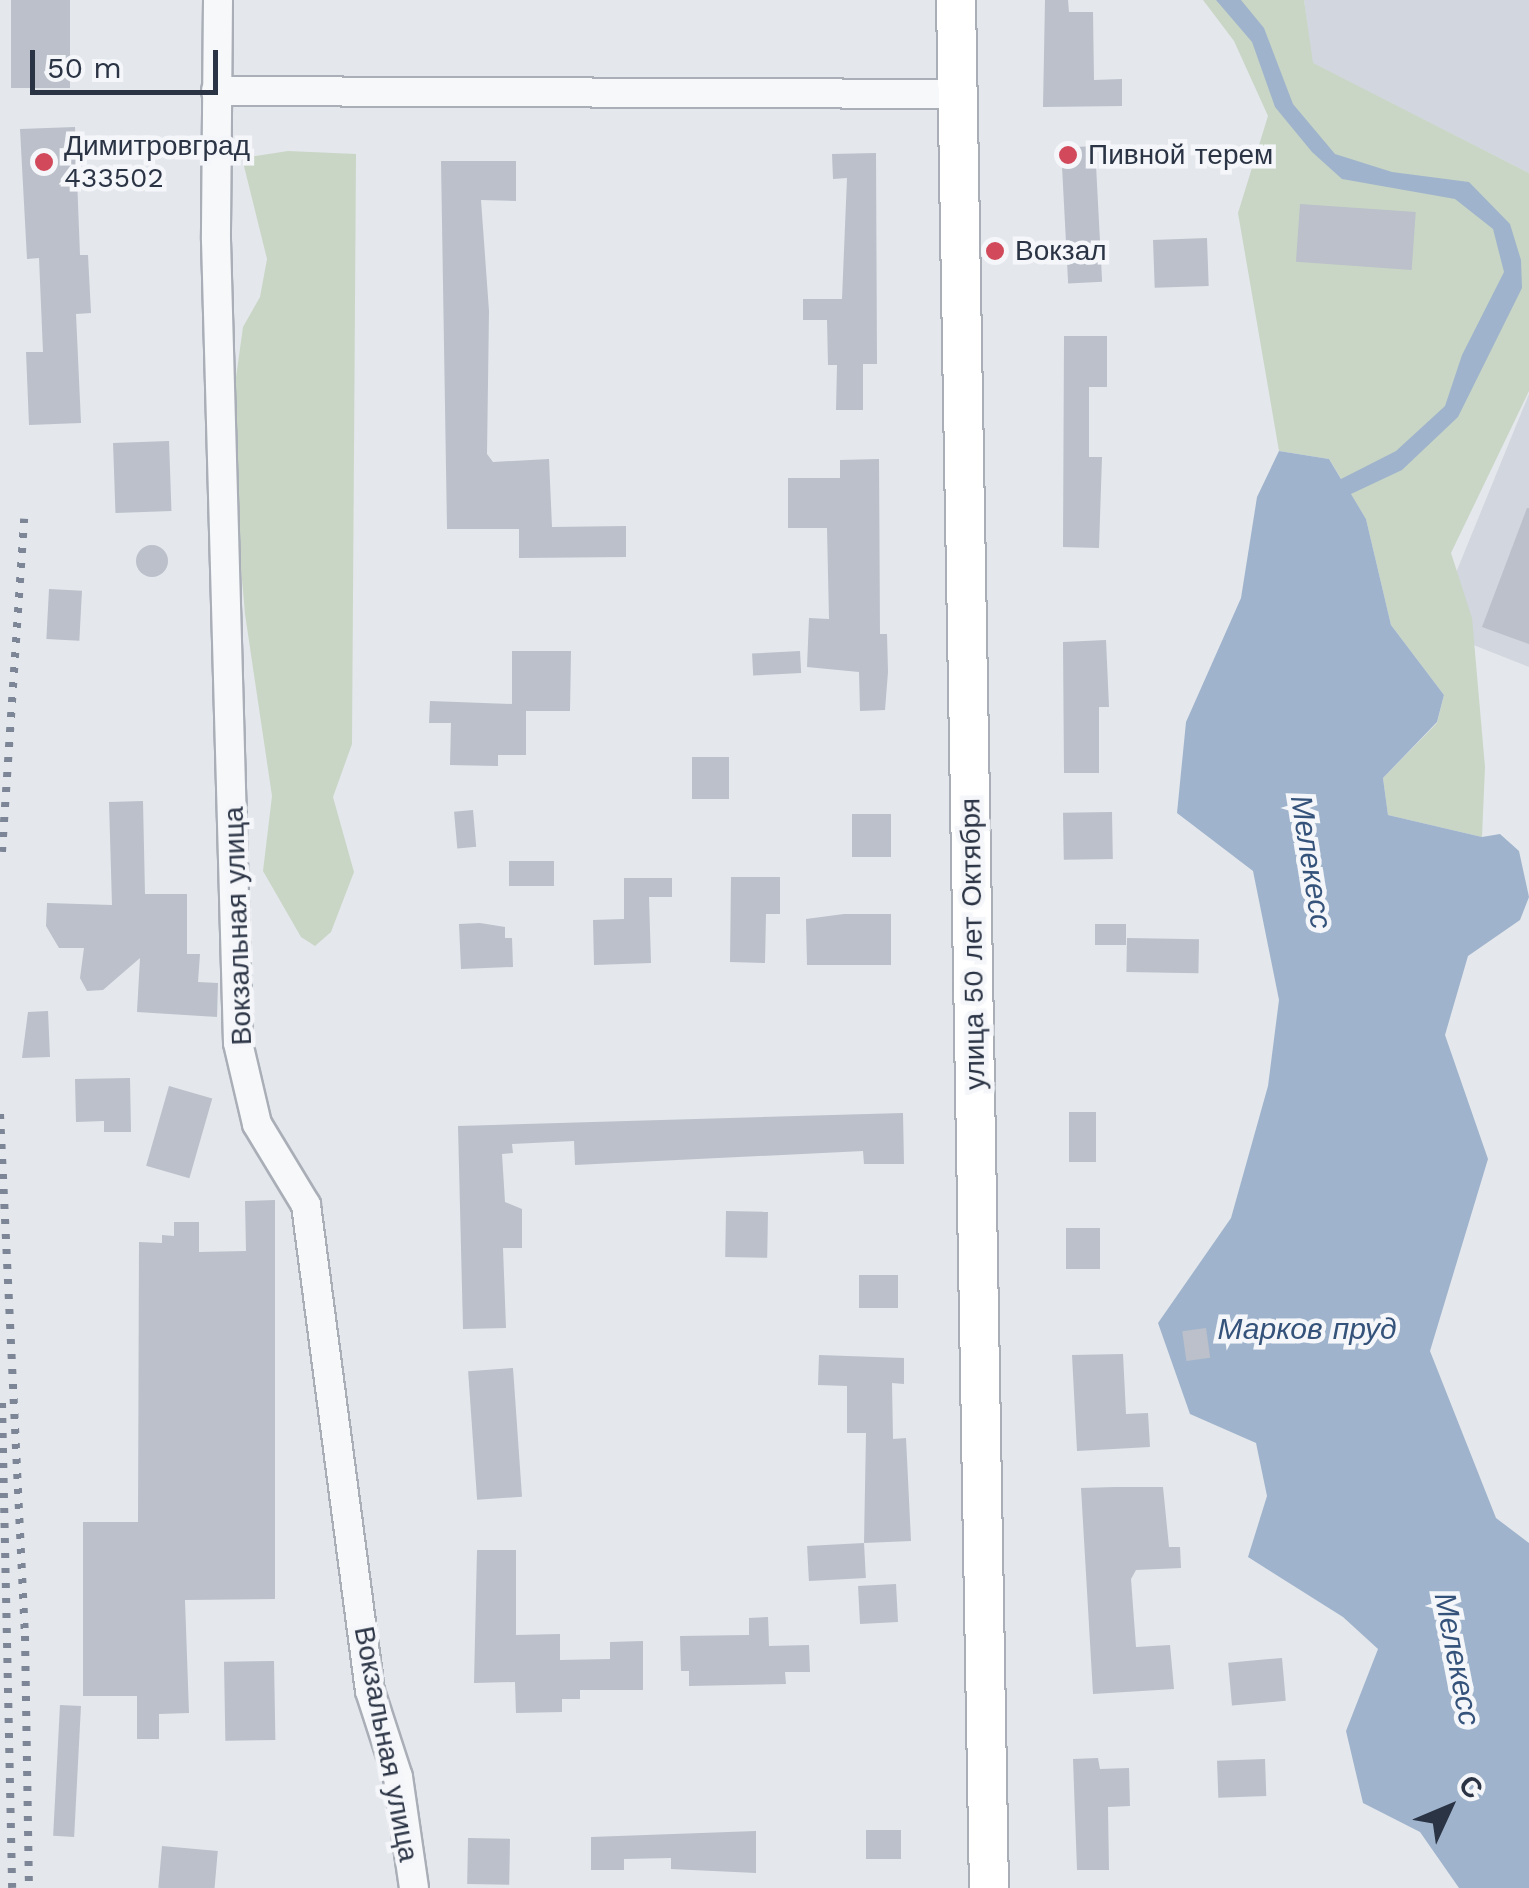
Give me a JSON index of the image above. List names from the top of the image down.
{
  "streets": {
    "main road": ["улица 50 лет Октября"],
    "street": ["Вокзальная улица"]
  },
  "water": ["Мелекесс", "Марков пруд"],
  "places": ["Пивной терем", "Димитровград 433502", "Вокзал"],
  "scale_bar": "50 m",
  "north": "top right"
}
